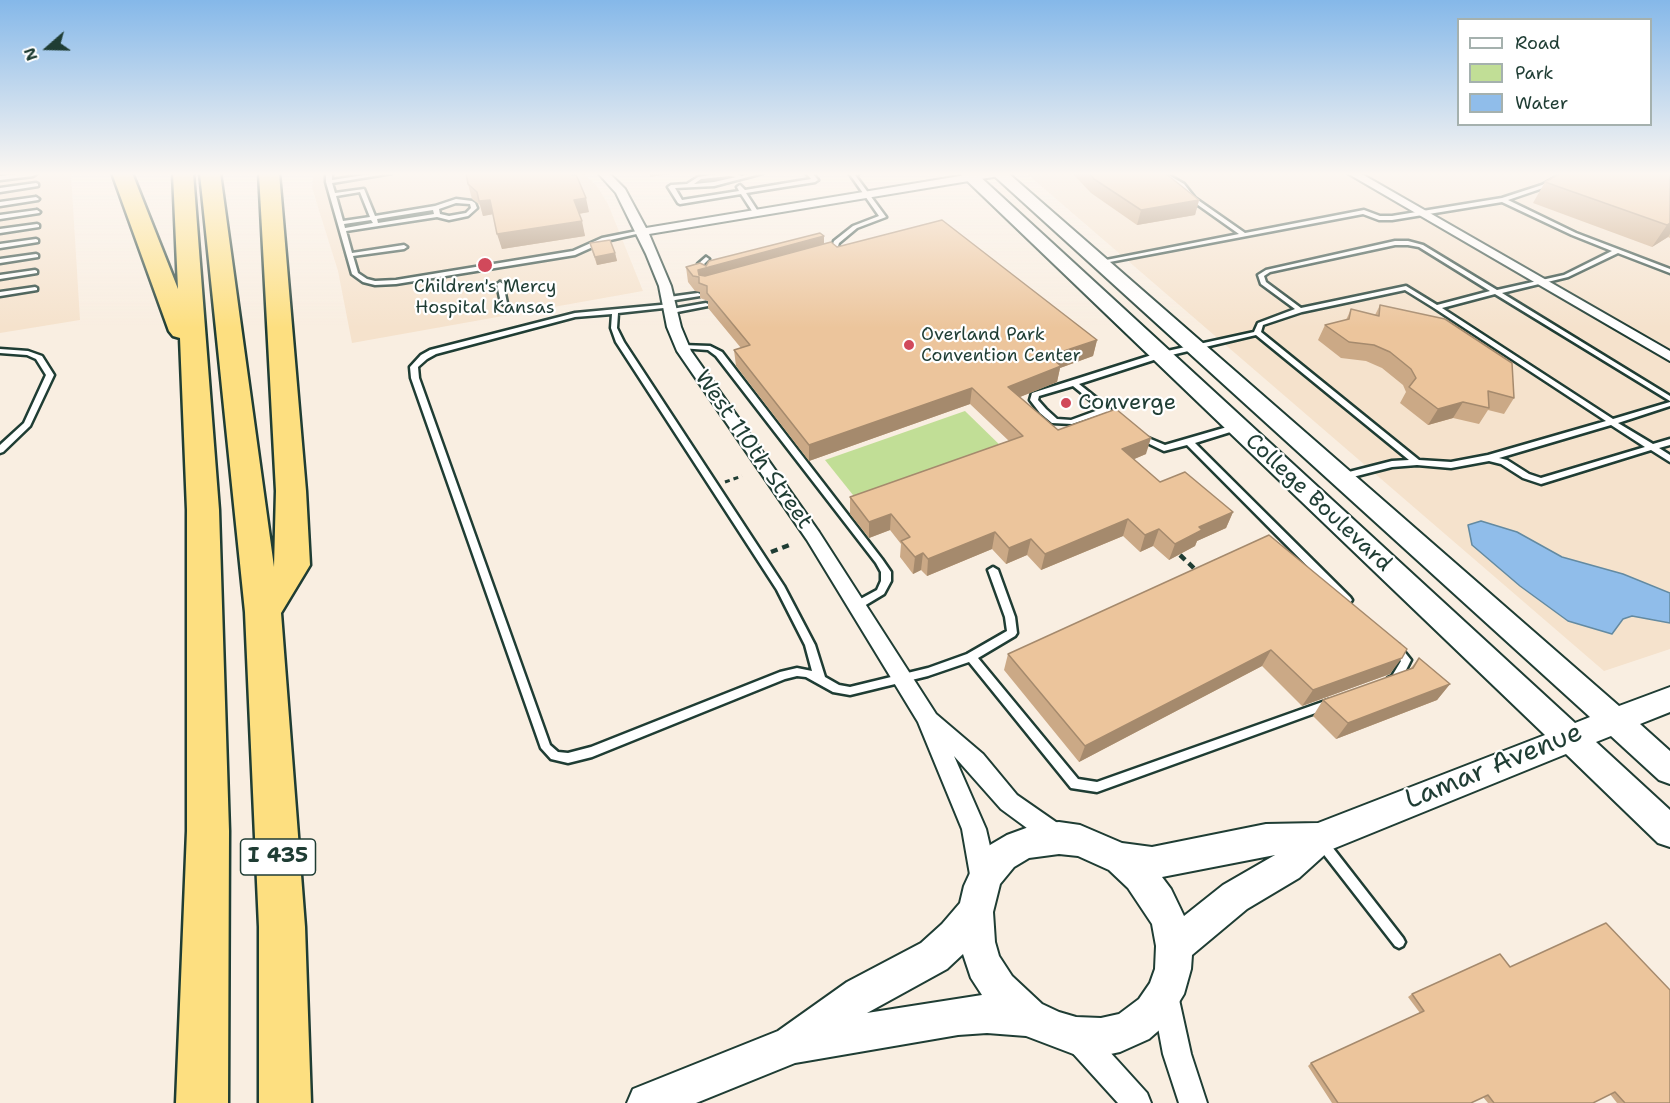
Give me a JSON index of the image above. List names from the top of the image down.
{
  "streets": {
    "highway": ["I 435"],
    "main road": ["College Boulevard", "Lamar Avenue"],
    "street": ["West 110th Street"]
  },
  "crossings": [
    ["West 110th Street", "Lamar Avenue"],
    ["College Boulevard", "Lamar Avenue"]
  ],
  "places": ["Children's Mercy Hospital Kansas", "Overland Park Convention Center", "Converge"],
  "legend": ["Road", "Park", "Water"],
  "north": "left"
}
